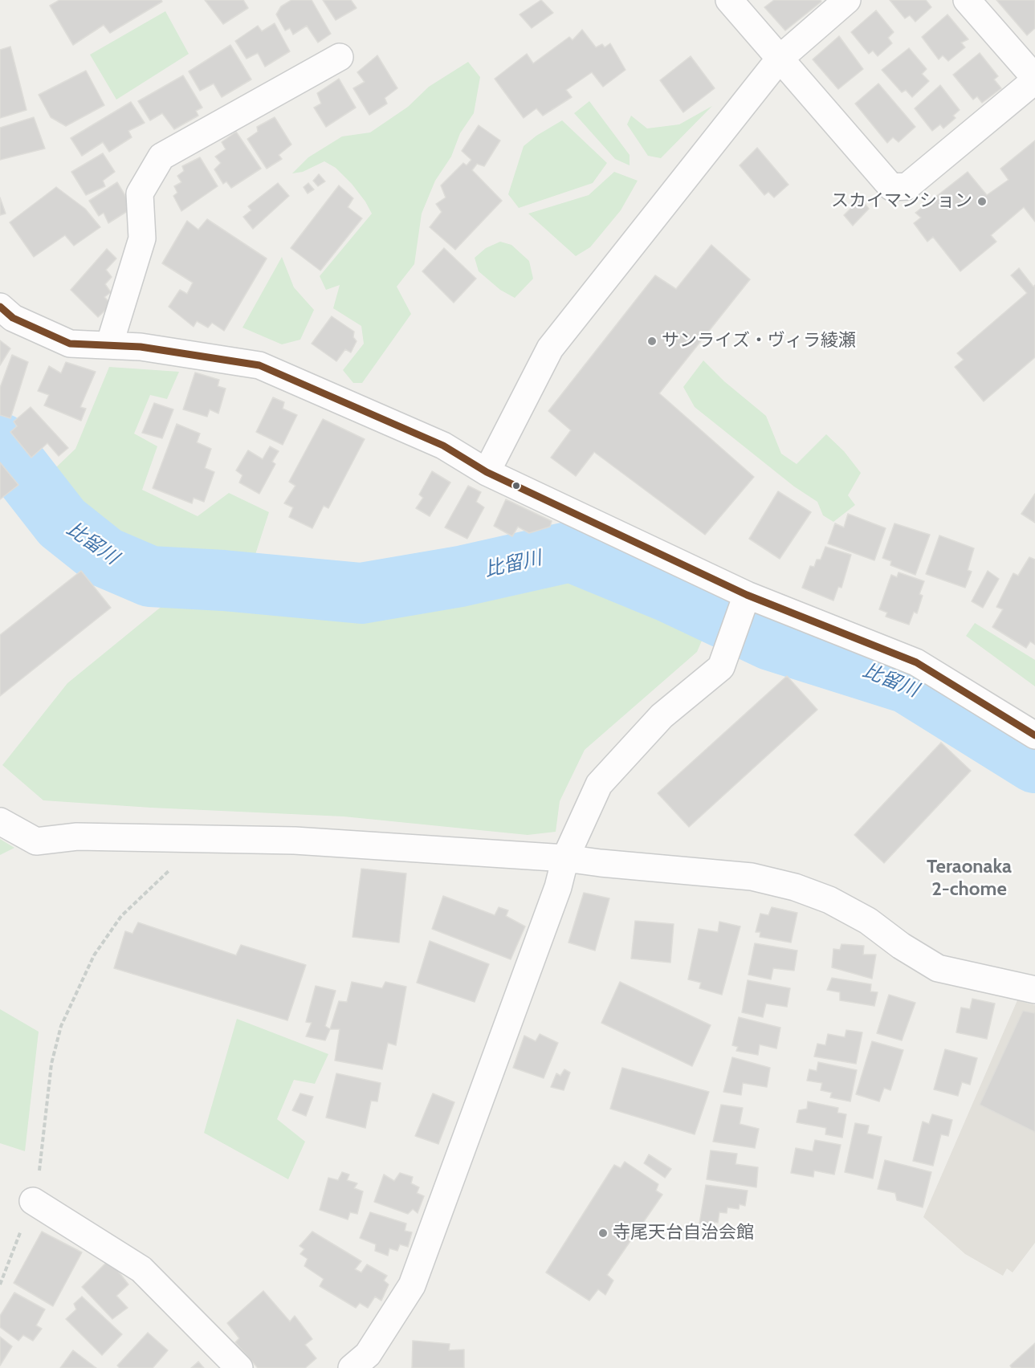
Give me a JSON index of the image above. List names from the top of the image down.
{
  "districts": ["Teraonaka 2-chome"],
  "water": ["比留川"],
  "places": ["スカイマンション", "サンライズ・ヴィラ綾瀬", "寺尾天台自治会館"]
}
